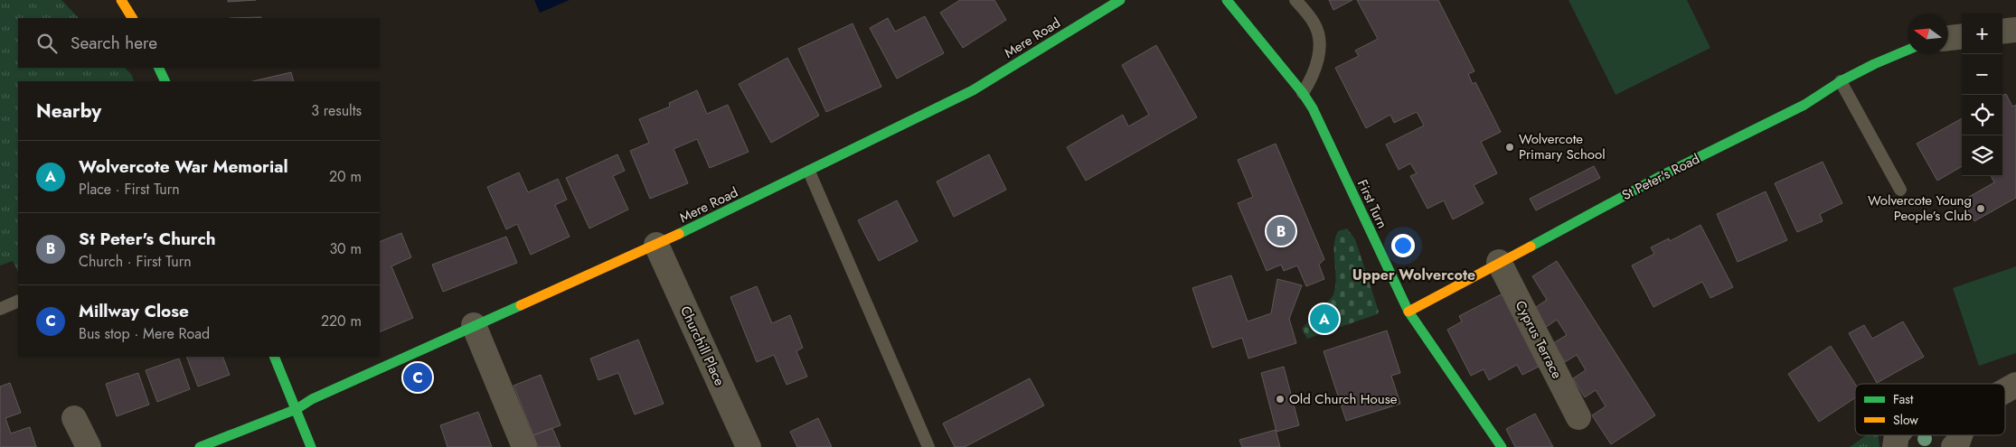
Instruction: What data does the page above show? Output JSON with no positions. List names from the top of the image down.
{
  "streets": {
    "street": [
      "Mere Road",
      "St Peter's Road",
      "First Turn",
      "Cyprus Terrace",
      "Churchill Place"
    ]
  },
  "crossings": [
    ["Mere Road", "Churchill Place"],
    ["St Peter's Road", "First Turn"],
    ["St Peter's Road", "Cyprus Terrace"]
  ],
  "districts": ["Upper Wolvercote"],
  "places": ["Wolvercote Primary School", "Wolvercote Young People’s Club", "Old Church House"],
  "legend": ["Fast", "Slow"],
  "north": "left",
  "page": {
    "map_buttons": ["+", "−"],
    "search": "Search here",
    "heading": ["Nearby", "3 results"],
    "list": [
      {
        "mark": "A",
        "name": "Wolvercote War Memorial",
        "note": "Place · First Turn",
        "value": "20 m"
      },
      {
        "mark": "B",
        "name": "St Peter's Church",
        "note": "Church · First Turn",
        "value": "30 m"
      },
      {
        "mark": "C",
        "name": "Millway Close",
        "note": "Bus stop · Mere Road",
        "value": "220 m"
      }
    ],
    "pins": ["B", "A", "C"]
  }
}
